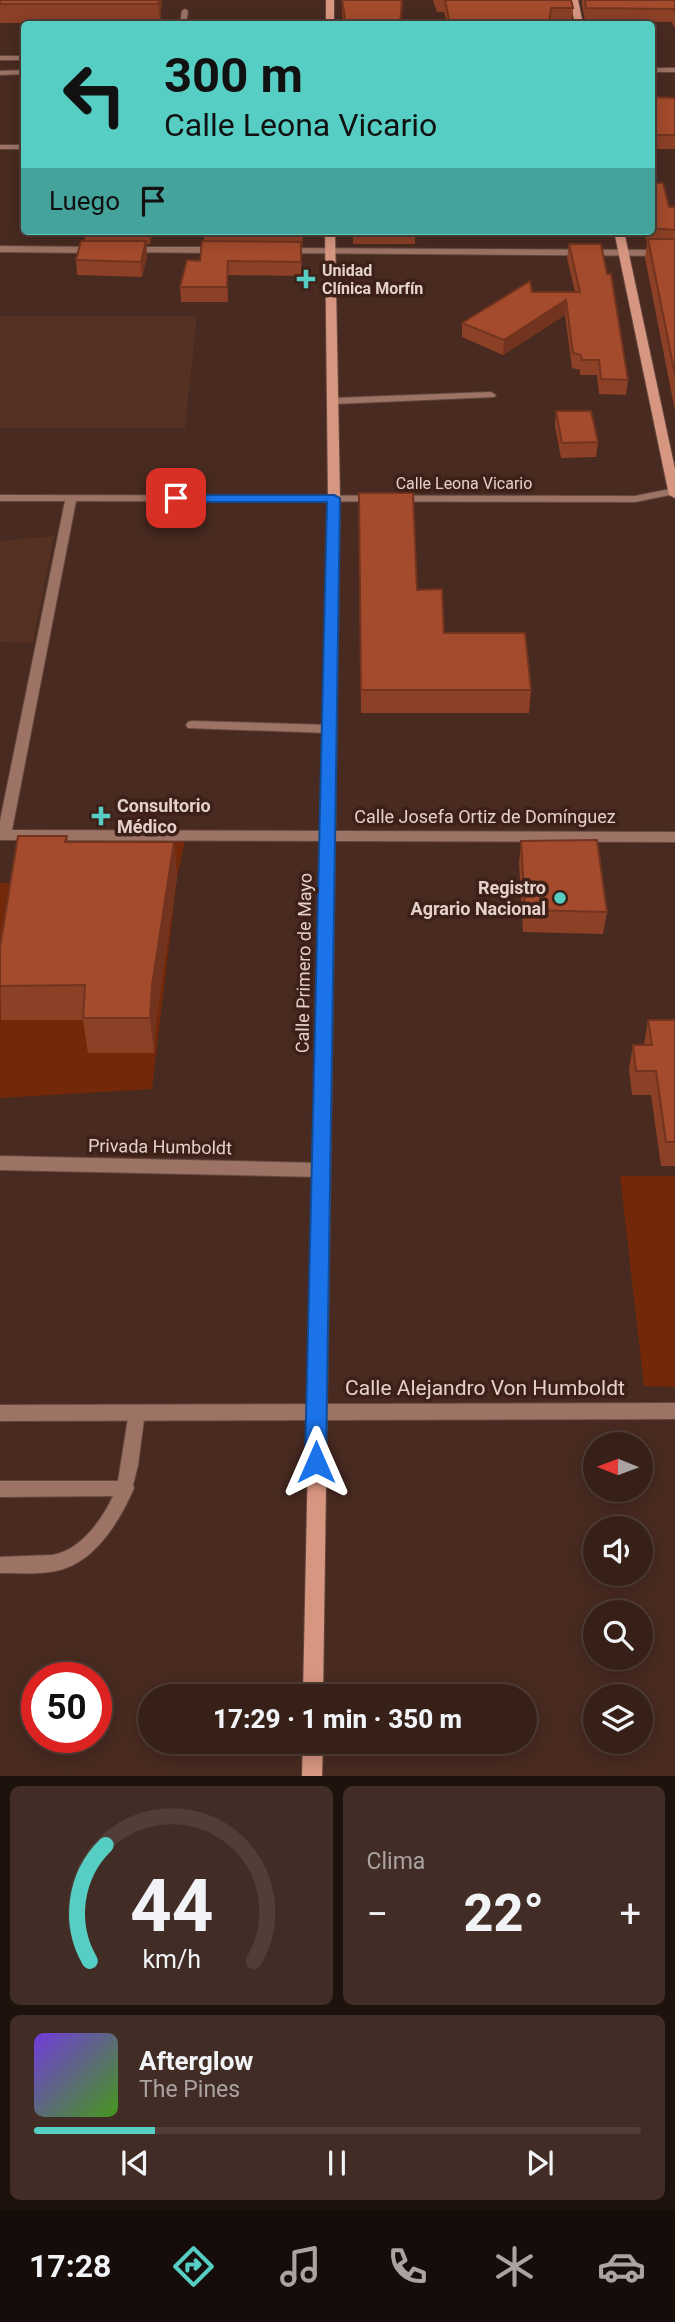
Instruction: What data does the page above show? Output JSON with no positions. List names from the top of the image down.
{
  "streets": {
    "main road": ["Calle Primero de Mayo"],
    "street": [
      "Calle Leona Vicario",
      "Calle Josefa Ortiz de Domínguez",
      "Privada Humboldt",
      "Calle Alejandro Von Humboldt"
    ]
  },
  "crossings": [
    ["Calle Leona Vicario", "Calle Primero de Mayo"],
    ["Calle Josefa Ortiz de Domínguez", "Calle Primero de Mayo"],
    ["Calle Primero de Mayo", "Privada Humboldt"],
    ["Calle Primero de Mayo", "Calle Alejandro Von Humboldt"]
  ],
  "places": {
    "health": ["Unidad Clínica Morfín", "Consultorio Médico"],
    "other": ["Registro Agrario Nacional"]
  },
  "north": "left",
  "page": {
    "turn": ["300 m", "Calle Leona Vicario"],
    "then": "Luego",
    "limit": "50",
    "trip": "17:29 · 1 min · 350 m",
    "tile": "Clima",
    "heat": ["−", "22°", "+"],
    "song": ["Afterglow", "The Pines"],
    "tabs": "17:28",
    "gauge": ["44", "km/h"]
  }
}
